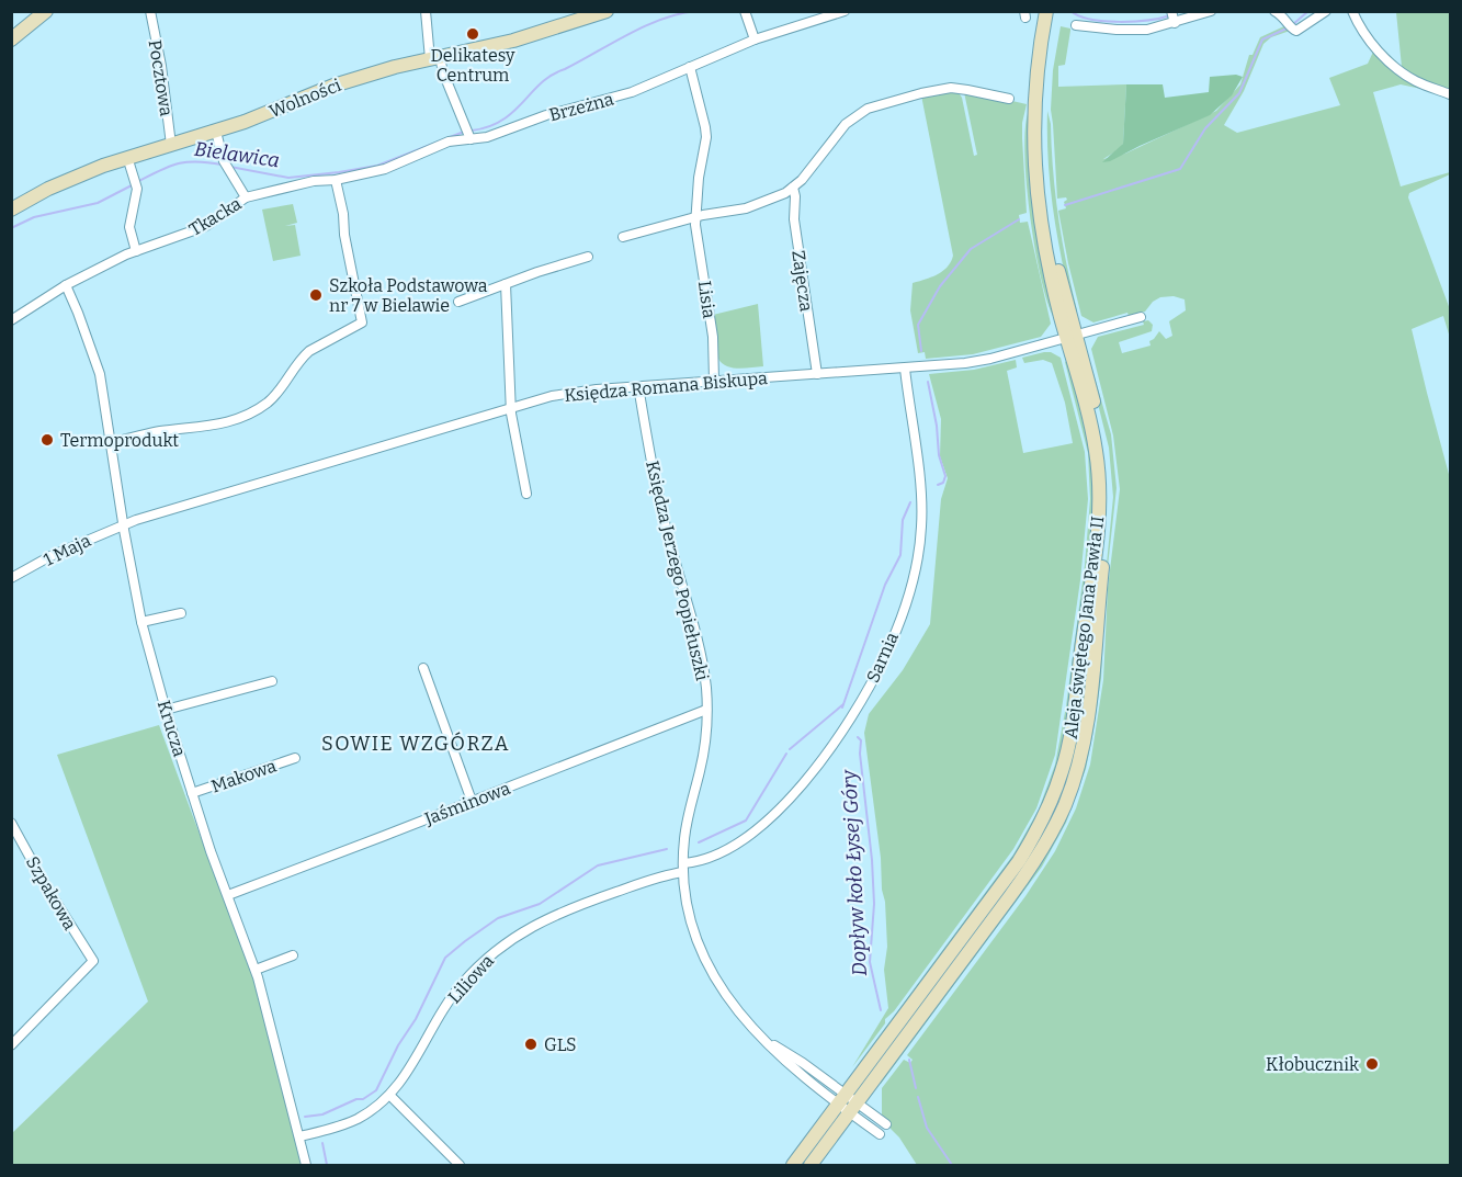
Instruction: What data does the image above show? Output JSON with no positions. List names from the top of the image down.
{
  "streets": {
    "main road": ["Wolności", "Aleja świętego Jana Pawła II"],
    "street": [
      "Pocztowa",
      "Brzeżna",
      "Tkacka",
      "Zajęcza",
      "Lisia",
      "Księdza Romana Biskupa",
      "1 Maja",
      "Księdza Jerzego Popiełuszki",
      "Sarnia",
      "Krucza",
      "Makowa",
      "Jaśminowa",
      "Szpakowa",
      "Liliowa"
    ]
  },
  "crossings": [
    ["Pocztowa", "Wolności"],
    ["Brzeżna", "Tkacka"],
    ["Tkacka", "Krucza"],
    ["Zajęcza", "Księdza Romana Biskupa"],
    ["Lisia", "Księdza Romana Biskupa"],
    ["Księdza Romana Biskupa", "1 Maja"],
    ["Księdza Romana Biskupa", "Księdza Jerzego Popiełuszki"],
    ["Księdza Romana Biskupa", "Aleja świętego Jana Pawła II"],
    ["Księdza Romana Biskupa", "Sarnia"],
    ["Księdza Romana Biskupa", "Krucza"],
    ["1 Maja", "Krucza"],
    ["Księdza Jerzego Popiełuszki", "Aleja świętego Jana Pawła II"],
    ["Księdza Jerzego Popiełuszki", "Sarnia"],
    ["Księdza Jerzego Popiełuszki", "Jaśminowa"],
    ["Księdza Jerzego Popiełuszki", "Liliowa"],
    ["Sarnia", "Liliowa"],
    ["Krucza", "Makowa"],
    ["Krucza", "Jaśminowa"],
    ["Krucza", "Liliowa"]
  ],
  "districts": ["SOWIE WZGÓRZA"],
  "water": ["Bielawica", "Dopływ koło Łysej Góry"],
  "places": [
    "Delikatesy Centrum",
    "Szkoła Podstawowa nr 7 w Bielawie",
    "Termoprodukt",
    "GLS",
    "Kłobucznik"
  ]
}
